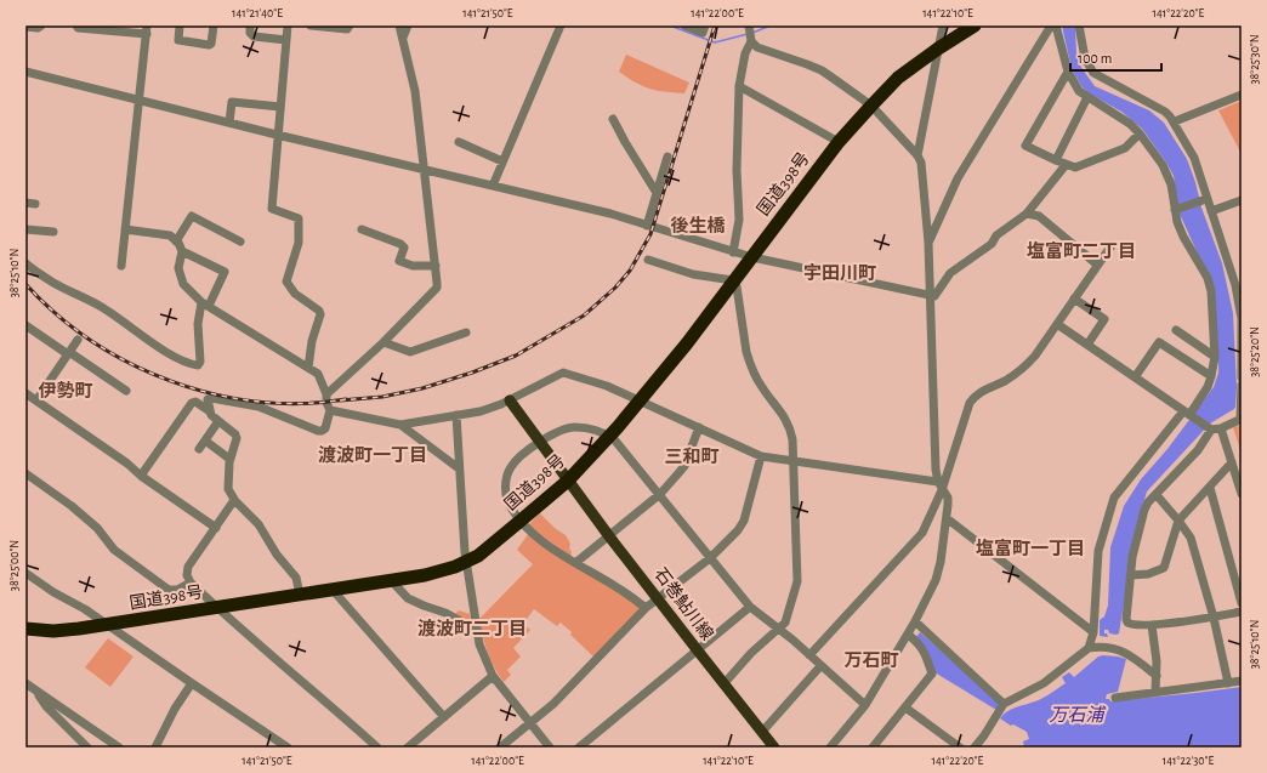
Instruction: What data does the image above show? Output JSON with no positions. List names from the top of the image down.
{
  "streets": {
    "highway": ["国道398号"],
    "main road": ["石巻鮎川線"]
  },
  "crossings": [
    ["国道398号", "石巻鮎川線"]
  ],
  "districts": [
    "後生橋",
    "塩富町二丁目",
    "宇田川町",
    "伊勢町",
    "渡波町一丁目",
    "三和町",
    "塩富町一丁目",
    "渡波町二丁目",
    "万石町"
  ],
  "water": ["万石浦"],
  "scale_bar": "100 m",
  "coordinates": [
    "141°21'40\"E",
    "141°21'50\"E",
    "141°22'00\"E",
    "141°22'10\"E",
    "141°22'20\"E",
    "38°25'30\"N",
    "38°25'10\"N",
    "38°25'20\"N",
    "38°25'00\"N",
    "141°22'30\"E"
  ]
}
